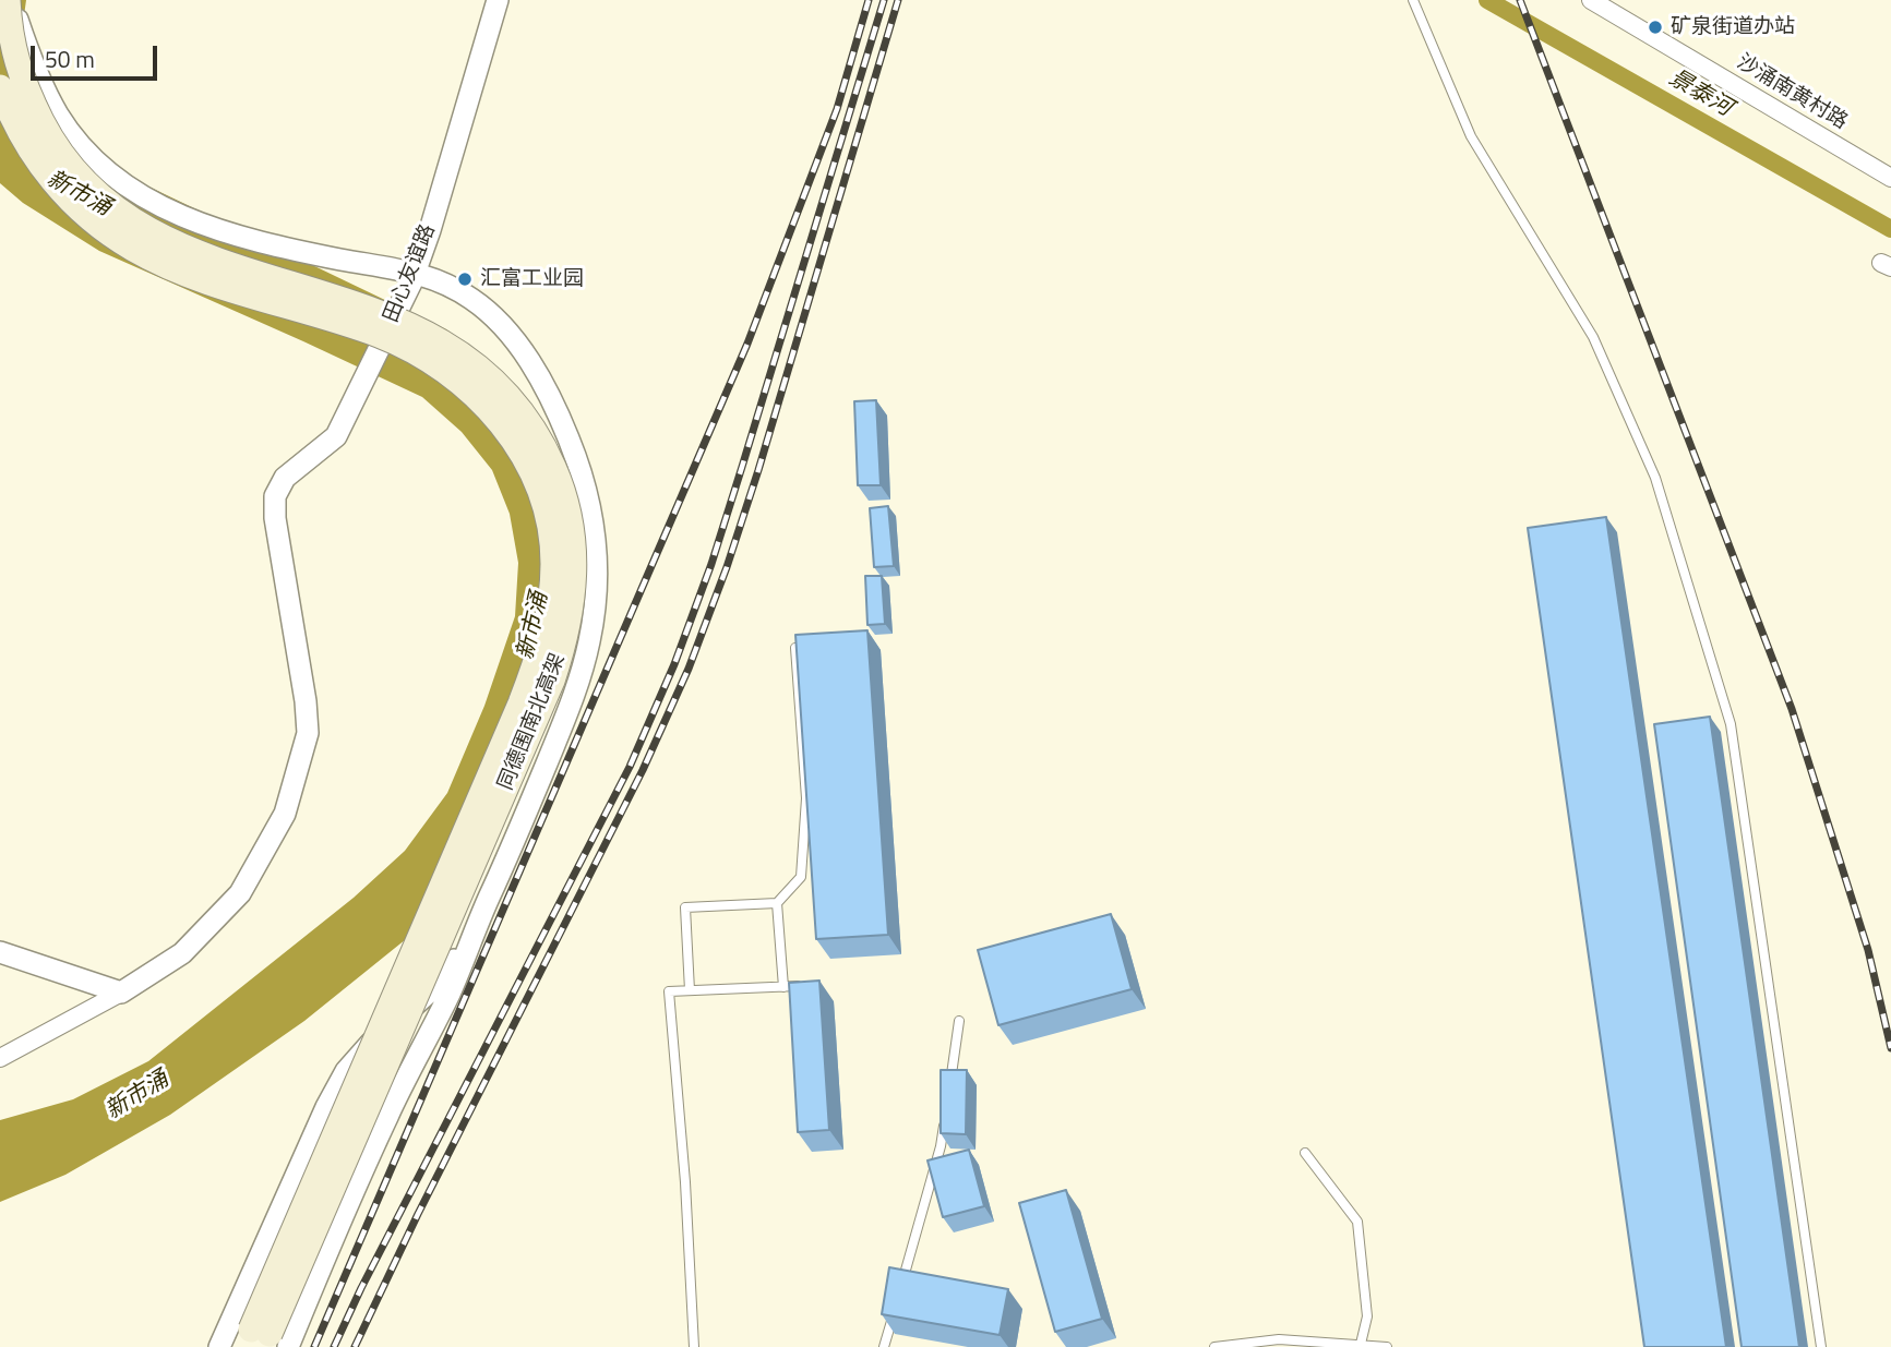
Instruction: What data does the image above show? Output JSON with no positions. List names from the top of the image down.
{
  "streets": {
    "main road": ["同德围南北高架"],
    "street": ["沙涌南黄村路", "田心友谊路"]
  },
  "water": ["景泰河", "新市涌"],
  "places": ["矿泉街道办站", "汇富工业园"],
  "scale_bar": "50 m"
}
